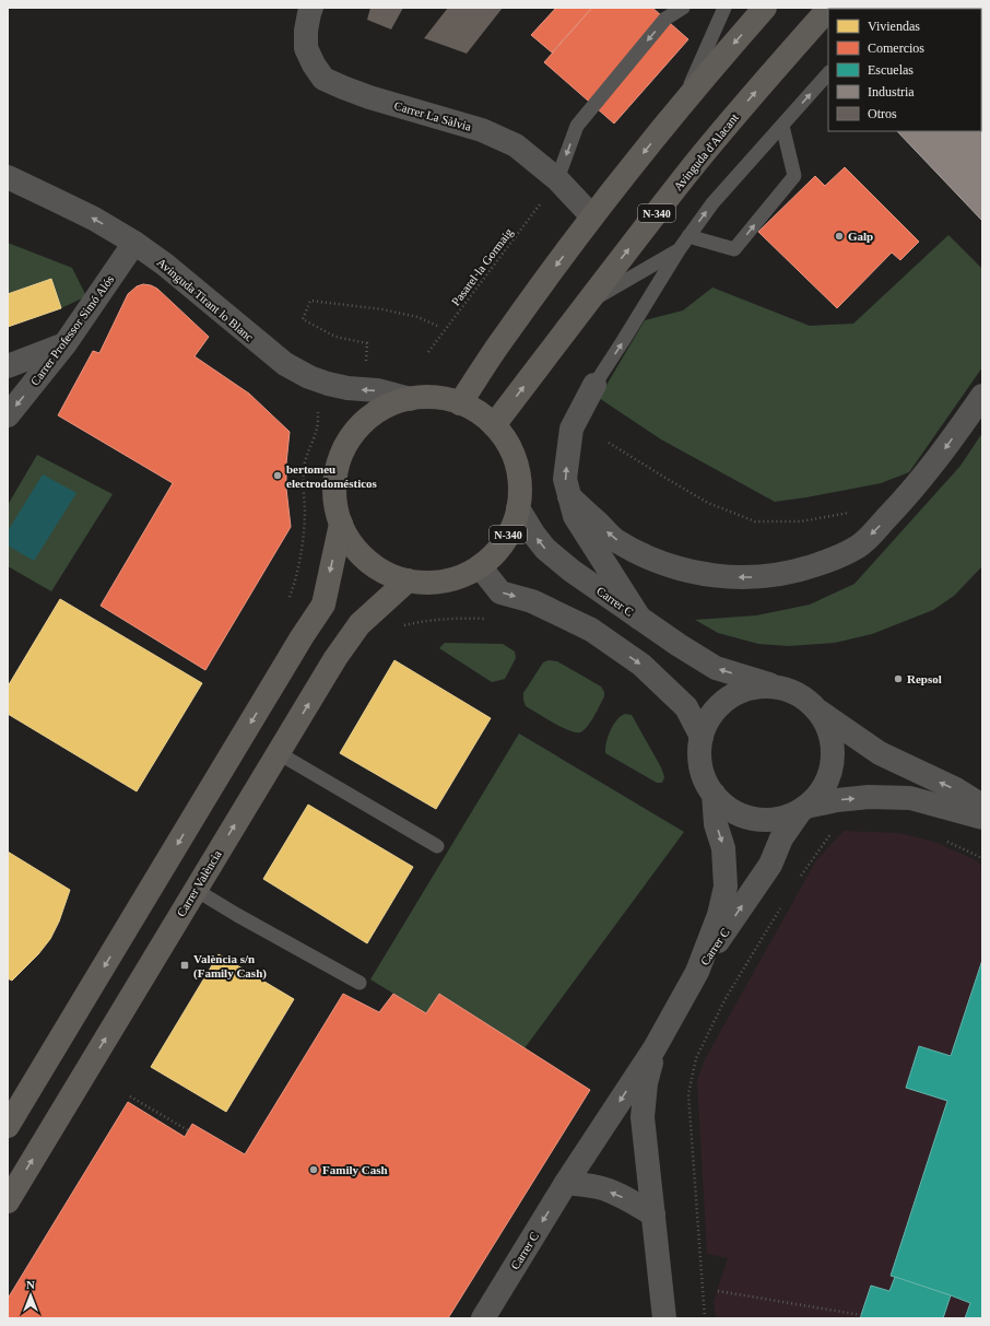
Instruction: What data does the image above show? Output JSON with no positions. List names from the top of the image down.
{
  "streets": {
    "main road": ["Avinguda d'Alacant", "N-340", "Carrer València"],
    "street": [
      "Carrer La Sàlvia",
      "Avinguda Tirant lo Blanc",
      "Carrer Professor Simó Alós",
      "Carrer C"
    ],
    "path": ["Pasarel·la Gormaig"]
  },
  "crossings": [
    ["Carrer La Sàlvia", "Pasarel·la Gormaig"],
    ["Avinguda d'Alacant", "N-340"],
    ["N-340", "Avinguda Tirant lo Blanc"],
    ["N-340", "Carrer C"],
    ["N-340", "Carrer València"],
    ["Avinguda Tirant lo Blanc", "Carrer Professor Simó Alós"]
  ],
  "one_way": ["Avinguda Tirant lo Blanc", "Carrer Professor Simó Alós"],
  "places": {
    "other": [
      "Galp",
      "bertomeu electrodomésticos",
      "Repsol",
      "Family Cash"
    ],
    "transit": ["València s/n (Family Cash)"]
  },
  "legend": [
    "Viviendas",
    "Comercios",
    "Escuelas",
    "Industria",
    "Otros"
  ],
  "north": "top"
}
